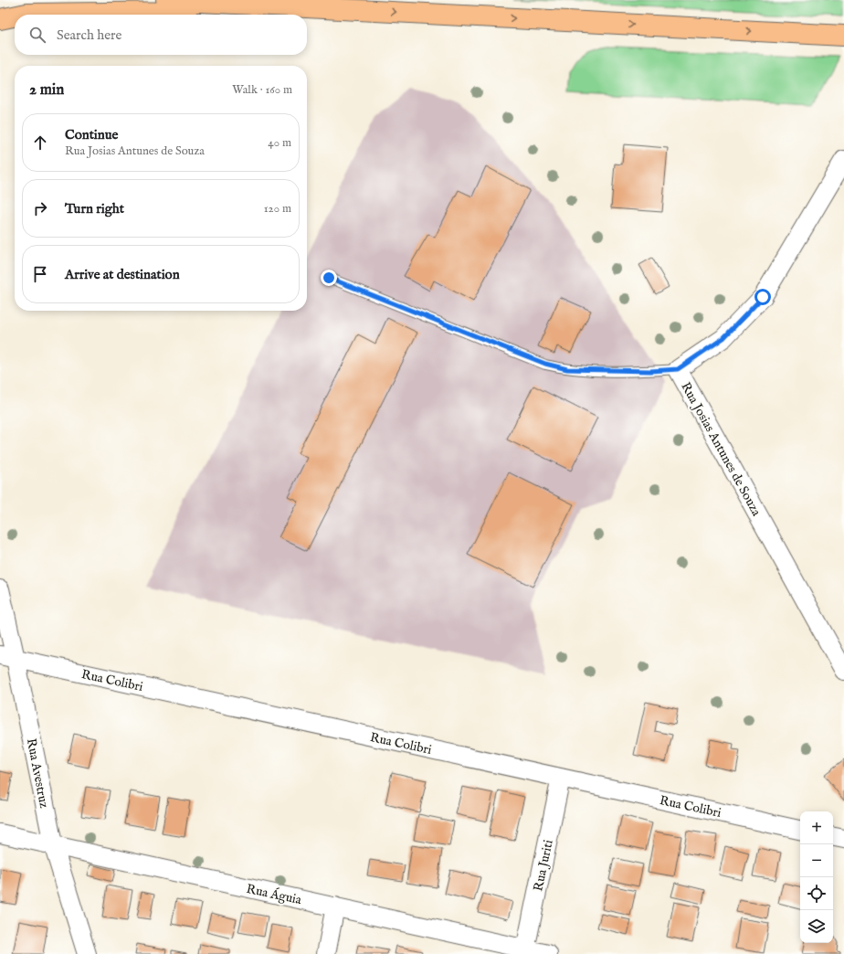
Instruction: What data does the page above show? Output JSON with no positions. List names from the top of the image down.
{
  "streets": {
    "street": [
      "Rua Josias Antunes de Souza",
      "Rua Colibri",
      "Rua Avestruz",
      "Rua Juriti",
      "Rua Águia"
    ]
  },
  "crossings": [
    ["Rua Colibri", "Rua Avestruz"],
    ["Rua Colibri", "Rua Juriti"],
    ["Rua Avestruz", "Rua Águia"],
    ["Rua Juriti", "Rua Águia"]
  ],
  "page": {
    "search": "Search here",
    "heading": ["2 min", "Walk · 160 m"],
    "list": [
      ["Continue", "Rua Josias Antunes de Souza", "40 m"],
      ["Turn right", "120 m"],
      "Arrive at destination"
    ],
    "map_buttons": ["+", "−"]
  }
}
